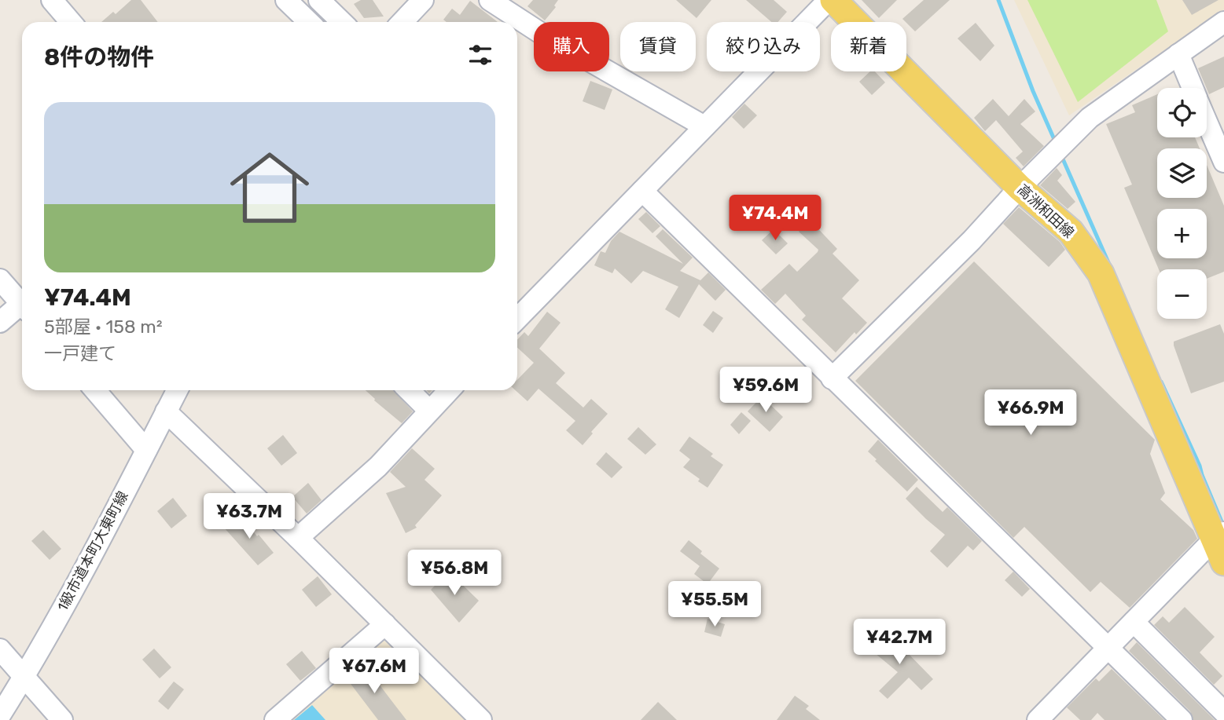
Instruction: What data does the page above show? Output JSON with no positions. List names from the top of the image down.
{
  "streets": {
    "main road": ["高洲和田線"],
    "street": ["1級市道本町大東町線"]
  },
  "page": {
    "chip": [
      "購入",
      "賃貸",
      "絞り込み",
      "新着"
    ],
    "heading": "8件の物件",
    "map_buttons": ["+", "−"],
    "list": [
      {
        "name": "¥74.4M",
        "note": "5部屋 · 158 m² · 一戸建て"
      }
    ],
    "price": [
      "¥74.4M",
      "¥59.6M",
      "¥66.9M",
      "¥63.7M",
      "¥56.8M",
      "¥55.5M",
      "¥42.7M",
      "¥67.6M"
    ]
  }
}
